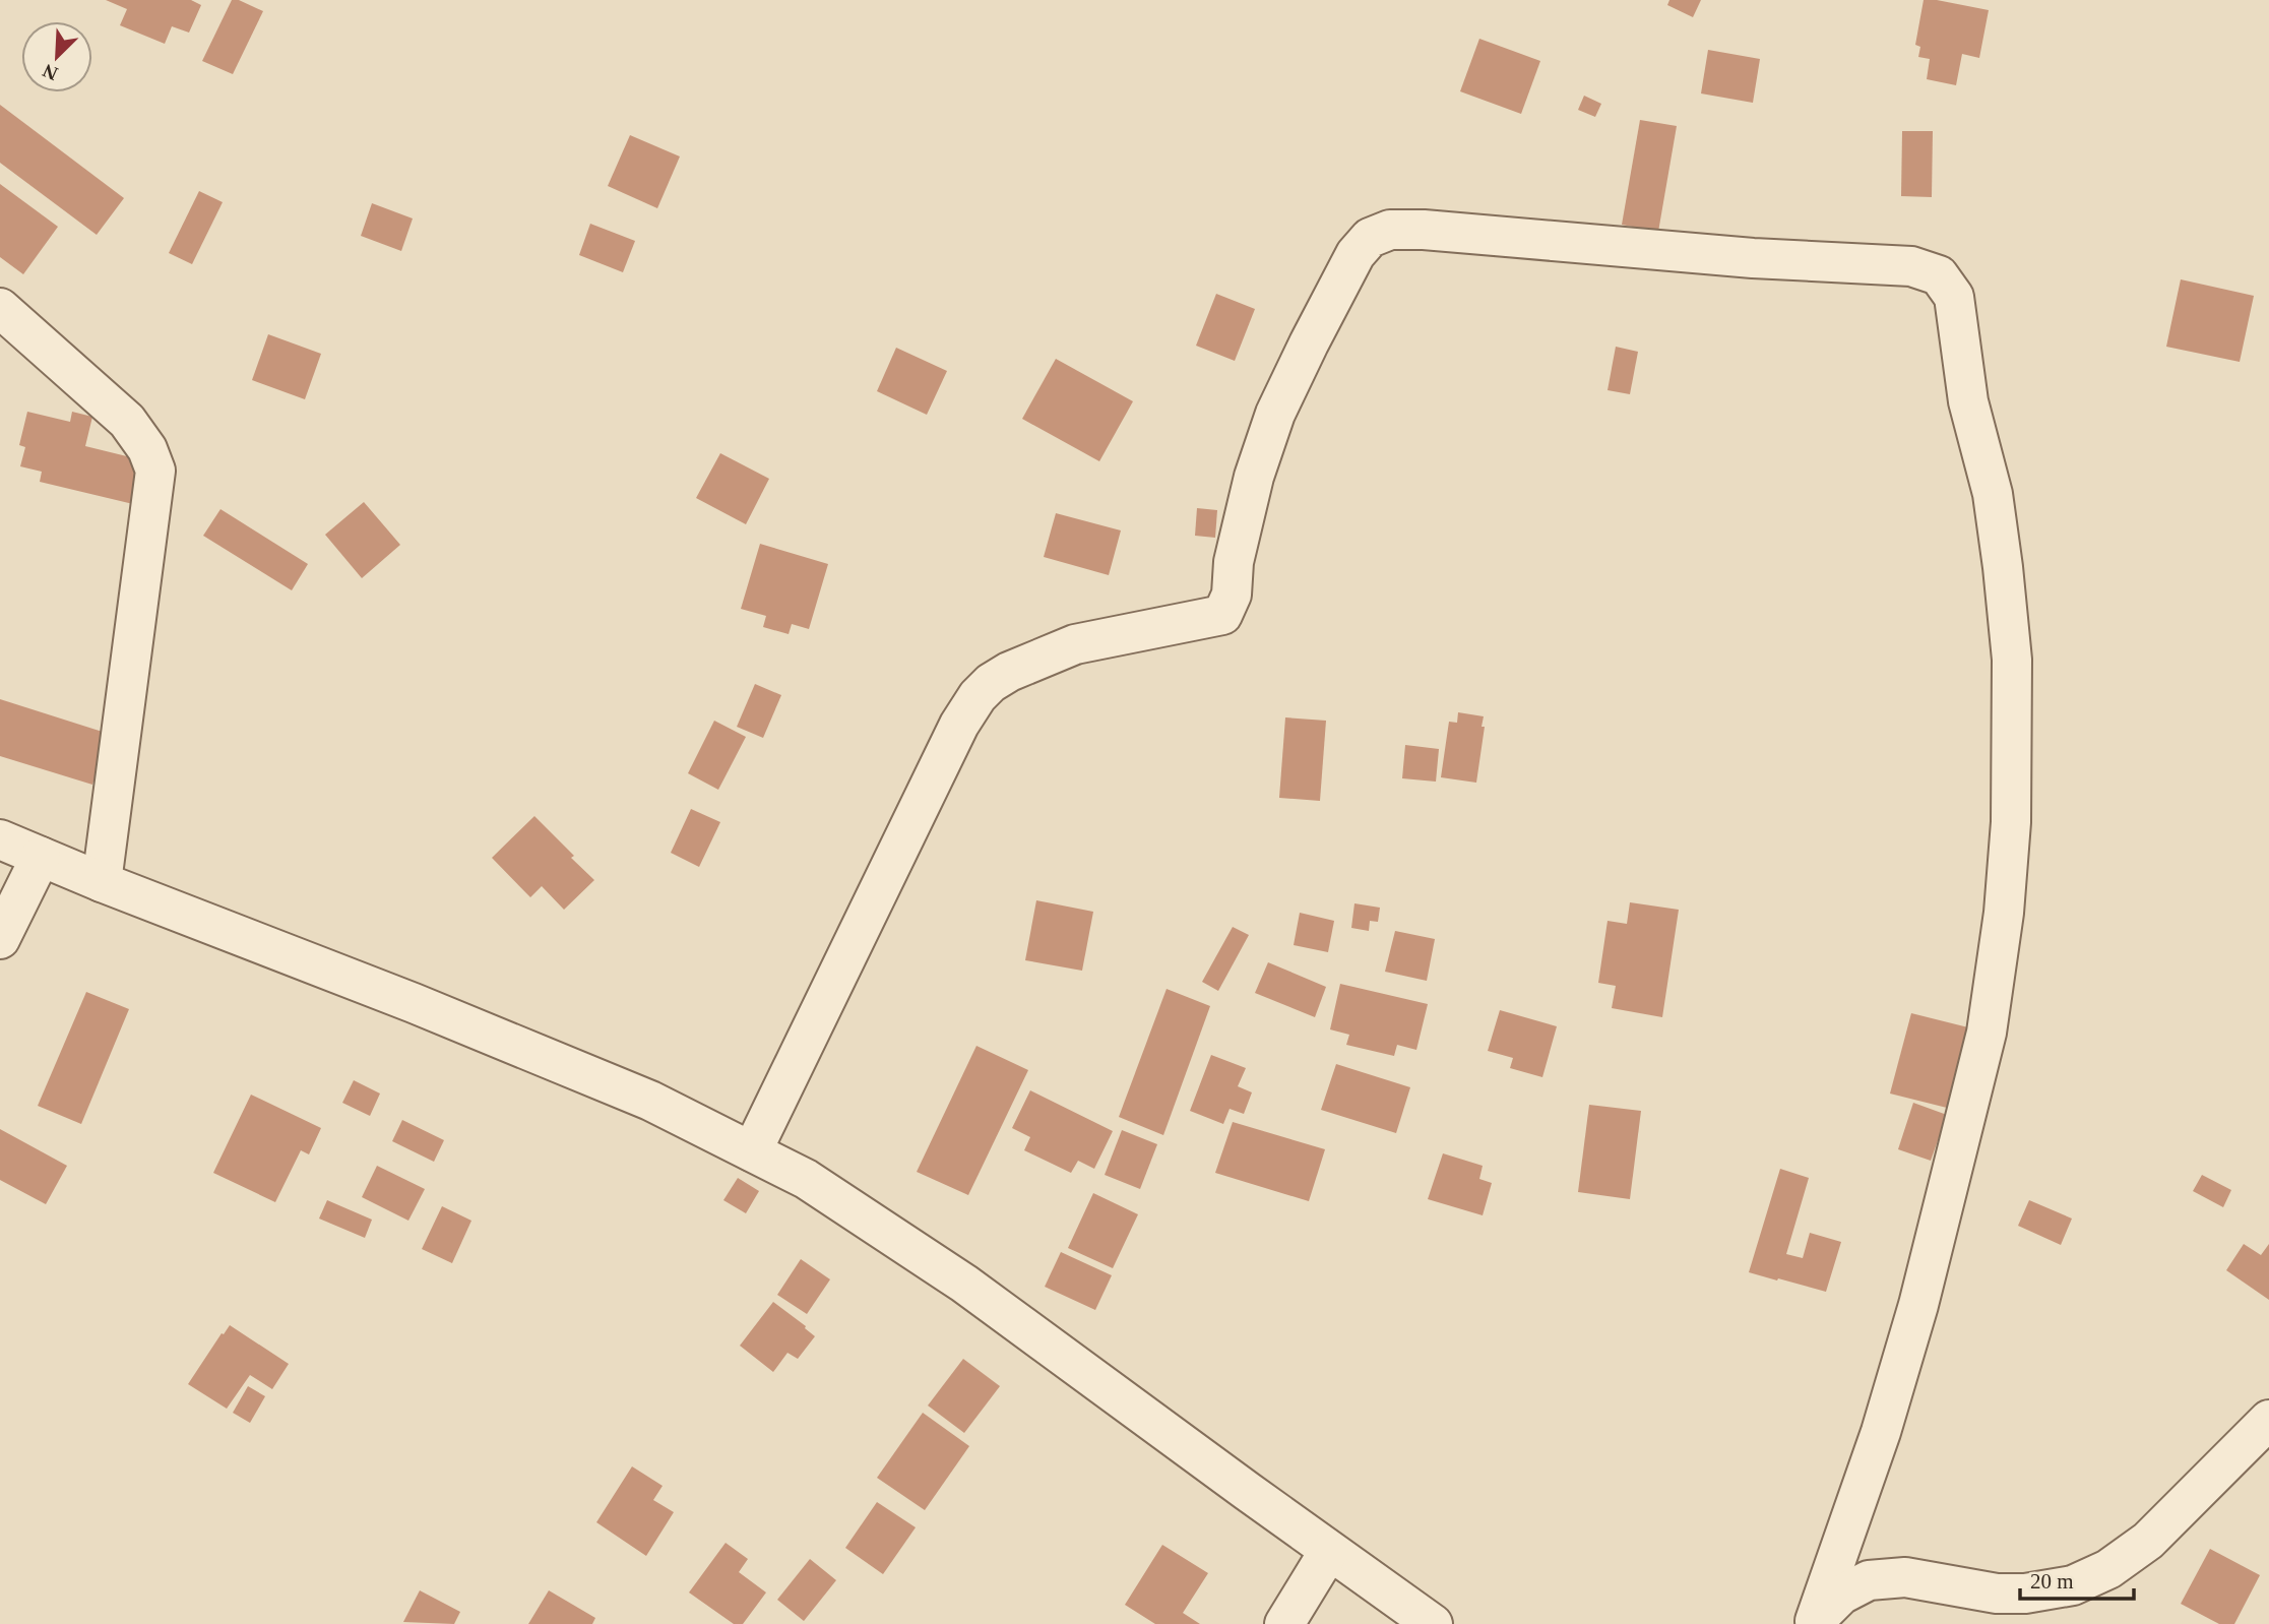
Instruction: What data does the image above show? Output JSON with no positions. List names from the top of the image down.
{
  "scale_bar": "20 m",
  "north": "bottom left"
}
